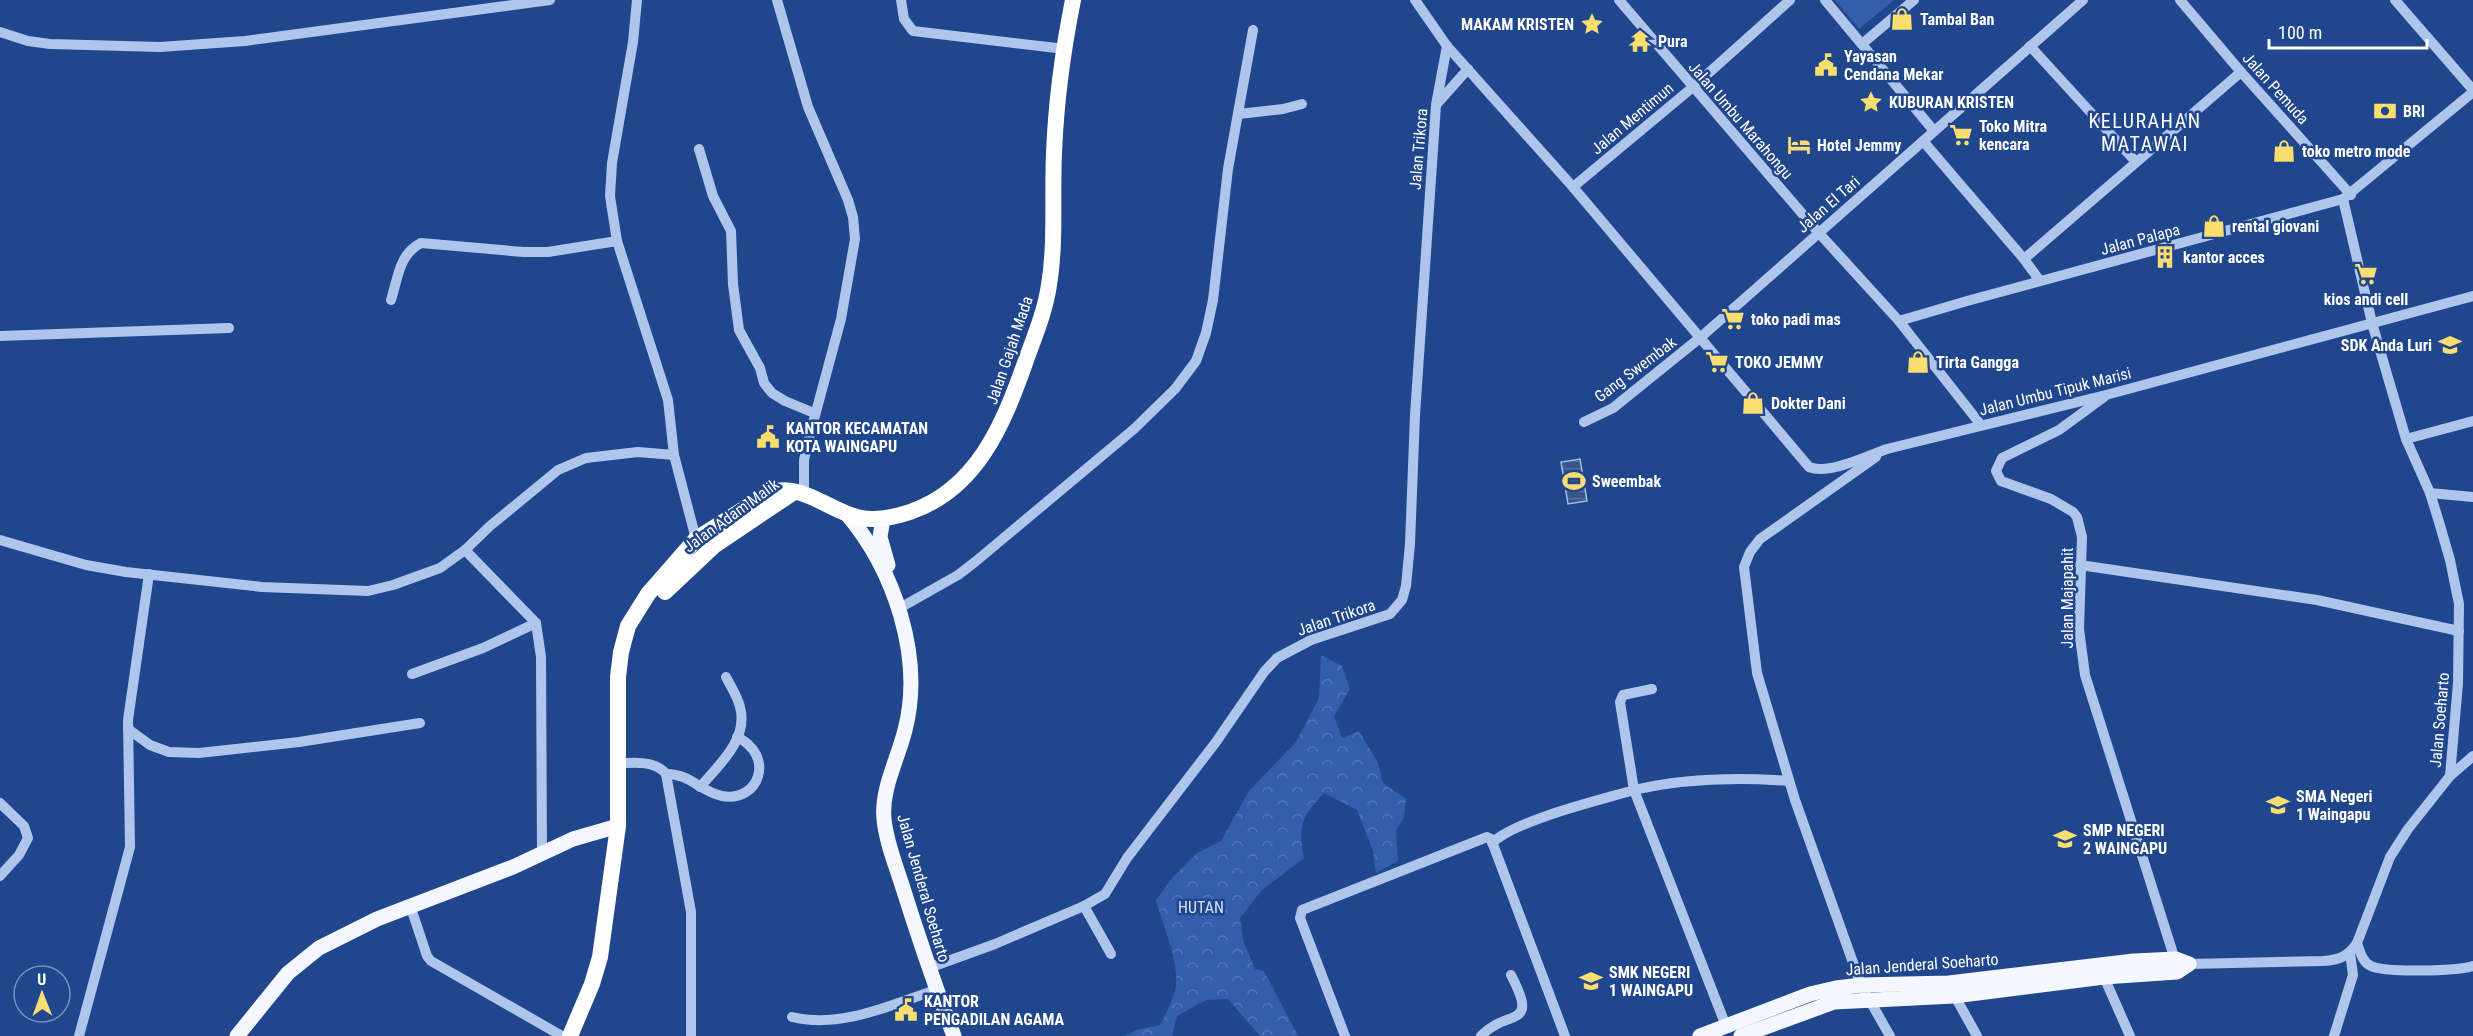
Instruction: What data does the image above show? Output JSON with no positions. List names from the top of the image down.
{
  "streets": {
    "highway": ["Jalan Gajah Mada", "Jalan Adam Malik"],
    "main road": ["Jalan Jenderal Soeharto"],
    "street": [
      "Jalan Pemuda",
      "Jalan Mentimun",
      "Jalan Umbu Marahongu",
      "Jalan Trikora",
      "Jalan El Tari",
      "Jalan Palapa",
      "Gang Swembak",
      "Jalan Umbu Tipuk Marisi",
      "Jalan Majapahit",
      "Jalan Soeharto"
    ]
  },
  "crossings": [
    ["Jalan Pemuda", "Jalan Palapa"],
    ["Jalan Pemuda", "Jalan Soeharto"],
    ["Jalan Mentimun", "Jalan Umbu Marahongu"],
    ["Jalan Mentimun", "Jalan Umbu Tipuk Marisi"],
    ["Jalan Umbu Marahongu", "Jalan El Tari"],
    ["Jalan Trikora", "Jalan Umbu Tipuk Marisi"],
    ["Jalan Trikora", "Jalan Jenderal Soeharto"],
    ["Jalan El Tari", "Gang Swembak"],
    ["Jalan El Tari", "Jalan Umbu Tipuk Marisi"],
    ["Jalan Palapa", "Jalan Soeharto"],
    ["Jalan Gajah Mada", "Jalan Adam Malik"],
    ["Jalan Gajah Mada", "Jalan Jenderal Soeharto"],
    ["Gang Swembak", "Jalan Umbu Tipuk Marisi"],
    ["Jalan Umbu Tipuk Marisi", "Jalan Majapahit"],
    ["Jalan Umbu Tipuk Marisi", "Jalan Soeharto"],
    ["Jalan Majapahit", "Jalan Jenderal Soeharto"]
  ],
  "districts": ["KELURAHAN MATAWAI"],
  "parks": ["HUTAN"],
  "places": {
    "shop": [
      "Tambal Ban",
      "toko metro mode",
      "rental giovani",
      "Tirta Gangga",
      "Dokter Dani"
    ],
    "place": ["MAKAM KRISTEN", "KUBURAN KRISTEN"],
    "temple": ["Pura"],
    "public building": ["Yayasan Cendana Mekar", "KANTOR KECAMATAN KOTA WAINGAPU", "KANTOR PENGADILAN AGAMA"],
    "bank": ["BRI"],
    "supermarket": [
      "Toko Mitra kencara",
      "kios andi cell",
      "toko padi mas",
      "TOKO JEMMY"
    ],
    "hotel": ["Hotel Jemmy"],
    "building": ["kantor acces"],
    "school or university": [
      "SDK Anda Luri",
      "SMA Negeri 1 Waingapu",
      "SMP NEGERI 2 WAINGAPU",
      "SMK NEGERI 1 WAINGAPU"
    ],
    "sports": ["Sweembak"]
  },
  "scale_bar": "100 m",
  "north": "top"
}
